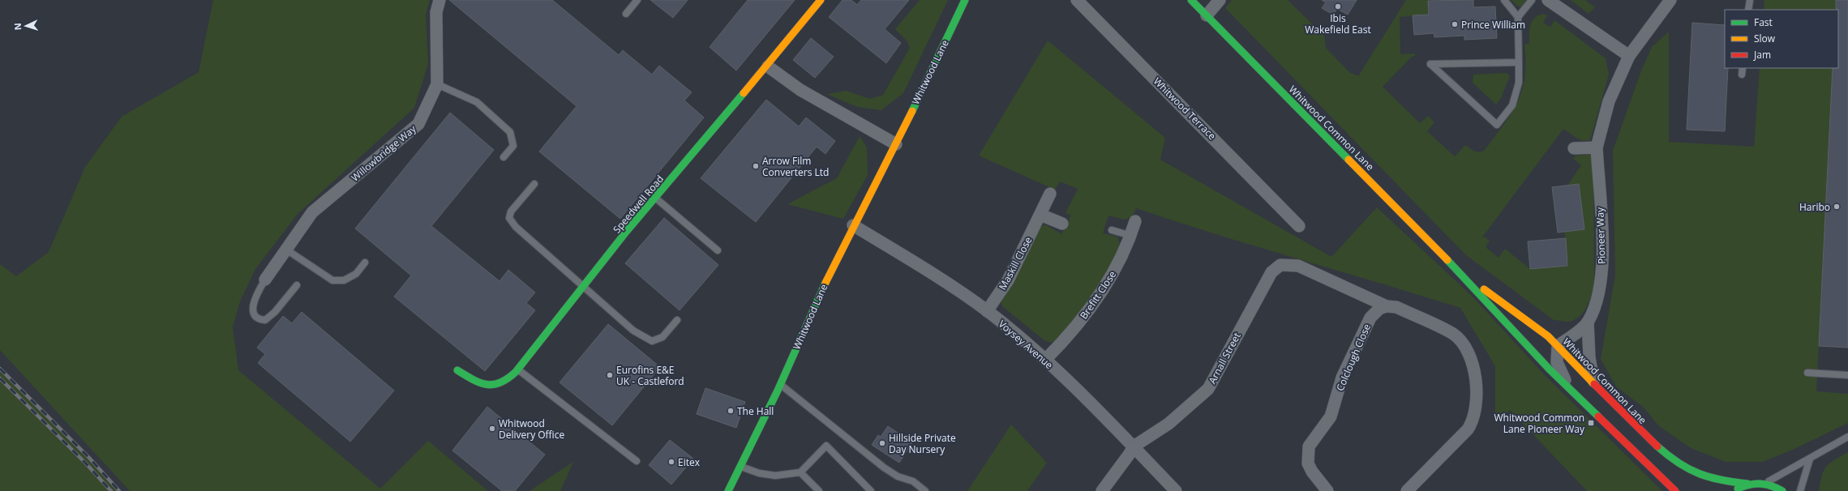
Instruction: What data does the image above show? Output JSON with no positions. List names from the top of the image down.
{
  "streets": {
    "main road": ["Whitwood Lane", "Whitwood Common Lane", "Speedwell Road"],
    "street": [
      "Whitwood Terrace",
      "Willowbridge Way",
      "Pioneer Way",
      "Maskill Close",
      "Brefitt Close",
      "Voysey Avenue",
      "Colclough Close",
      "Arnall Street"
    ]
  },
  "crossings": [
    ["Whitwood Lane", "Voysey Avenue"],
    ["Whitwood Common Lane", "Pioneer Way"],
    ["Maskill Close", "Voysey Avenue"],
    ["Brefitt Close", "Voysey Avenue"],
    ["Voysey Avenue", "Arnall Street"],
    ["Colclough Close", "Arnall Street"]
  ],
  "places": {
    "other": [
      "Ibis Wakefield East",
      "Prince William",
      "Arrow Film Converters Ltd",
      "Haribo",
      "Eurofins E&E UK - Castleford",
      "The Hall",
      "Whitwood Delivery Office",
      "Hillside Private Day Nursery",
      "Eitex"
    ],
    "transit": ["Whitwood Common Lane Pioneer Way"]
  },
  "legend": ["Fast", "Slow", "Jam"],
  "north": "left"
}
